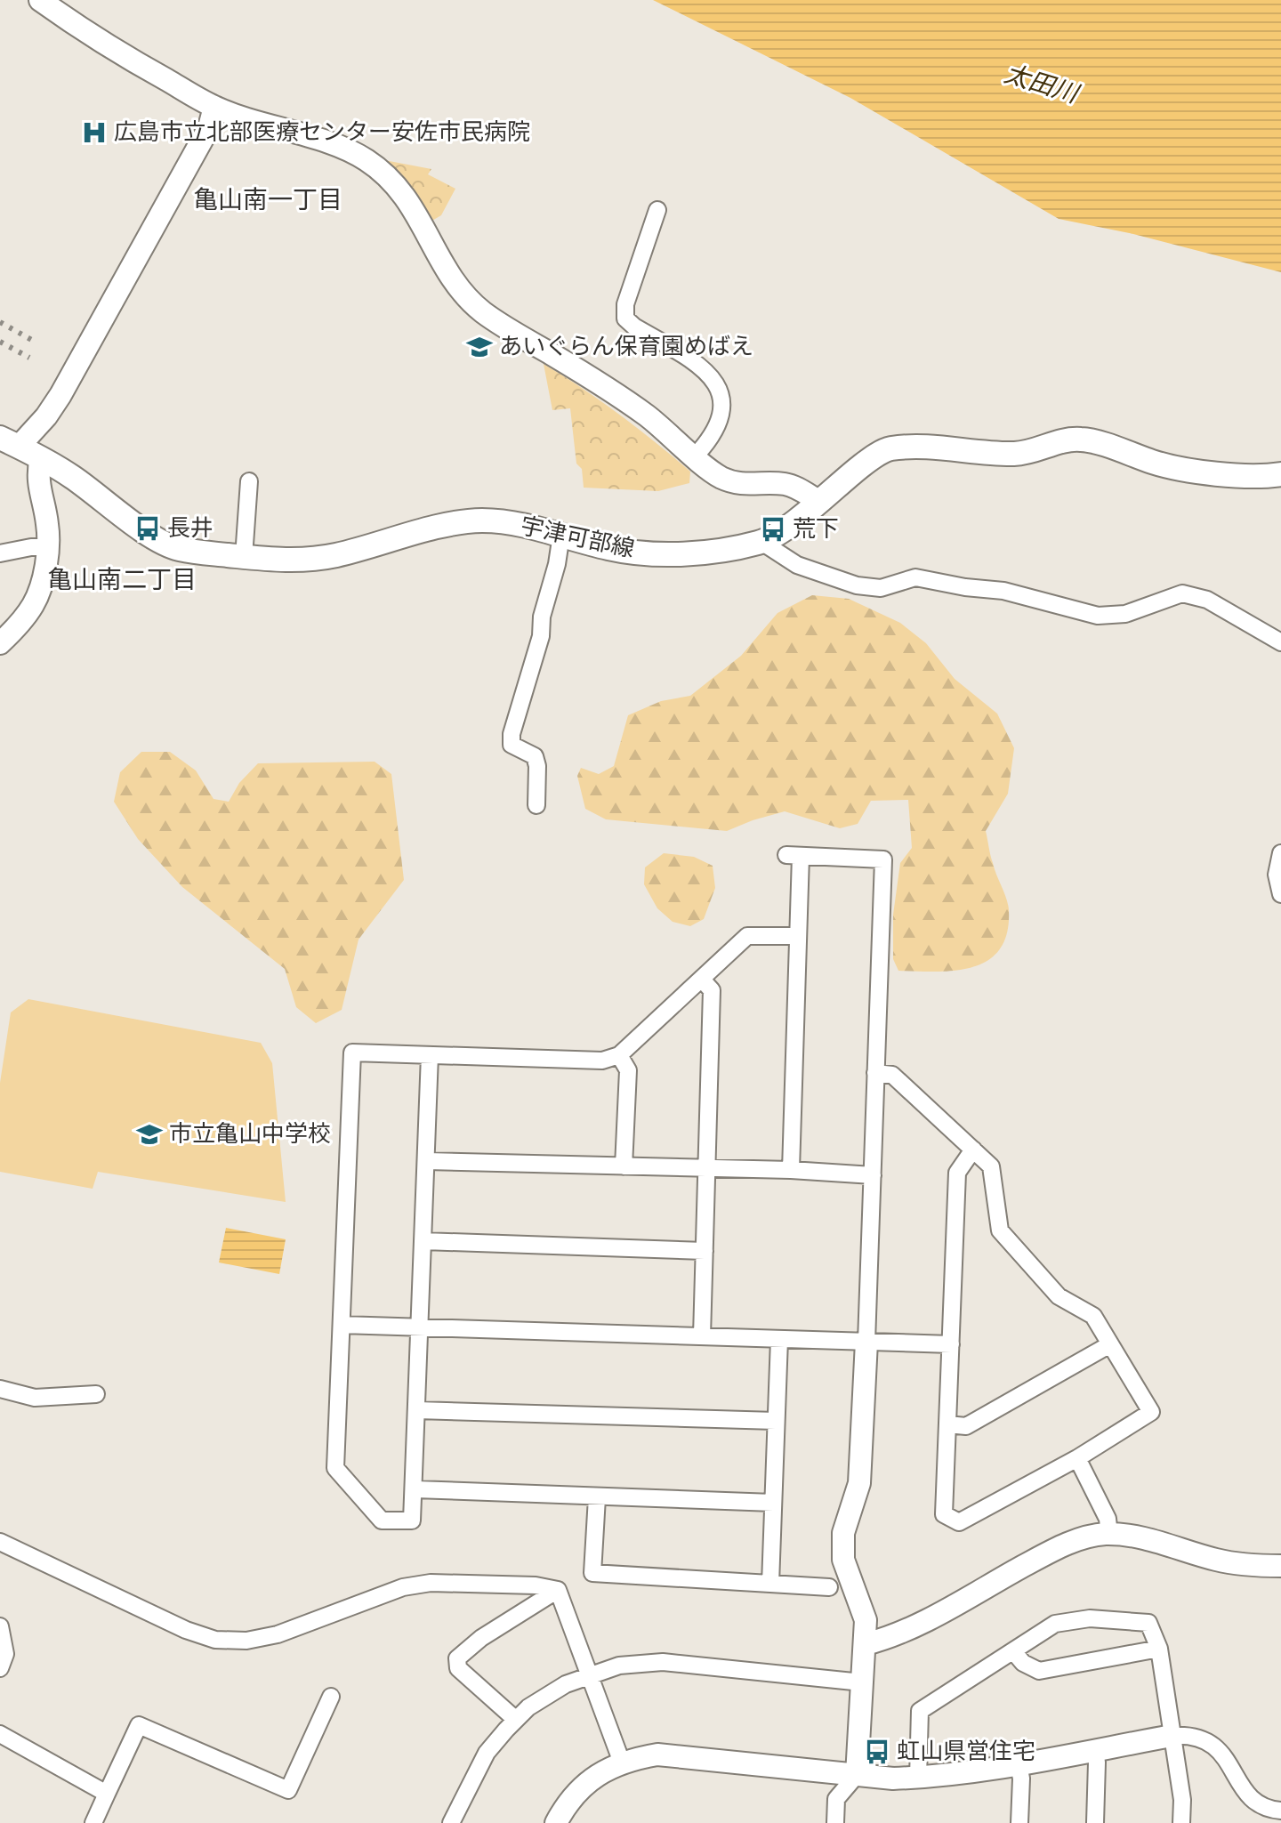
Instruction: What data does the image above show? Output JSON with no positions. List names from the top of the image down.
{
  "streets": {
    "main road": ["宇津可部線"]
  },
  "districts": ["亀山南一丁目", "亀山南二丁目"],
  "water": ["太田川"],
  "places": {
    "hospital": ["広島市立北部医療センター安佐市民病院"],
    "school or university": ["あいぐらん保育園めばえ", "市立亀山中学校"],
    "bus stop": ["長井", "荒下", "虹山県営住宅"]
  }
}
